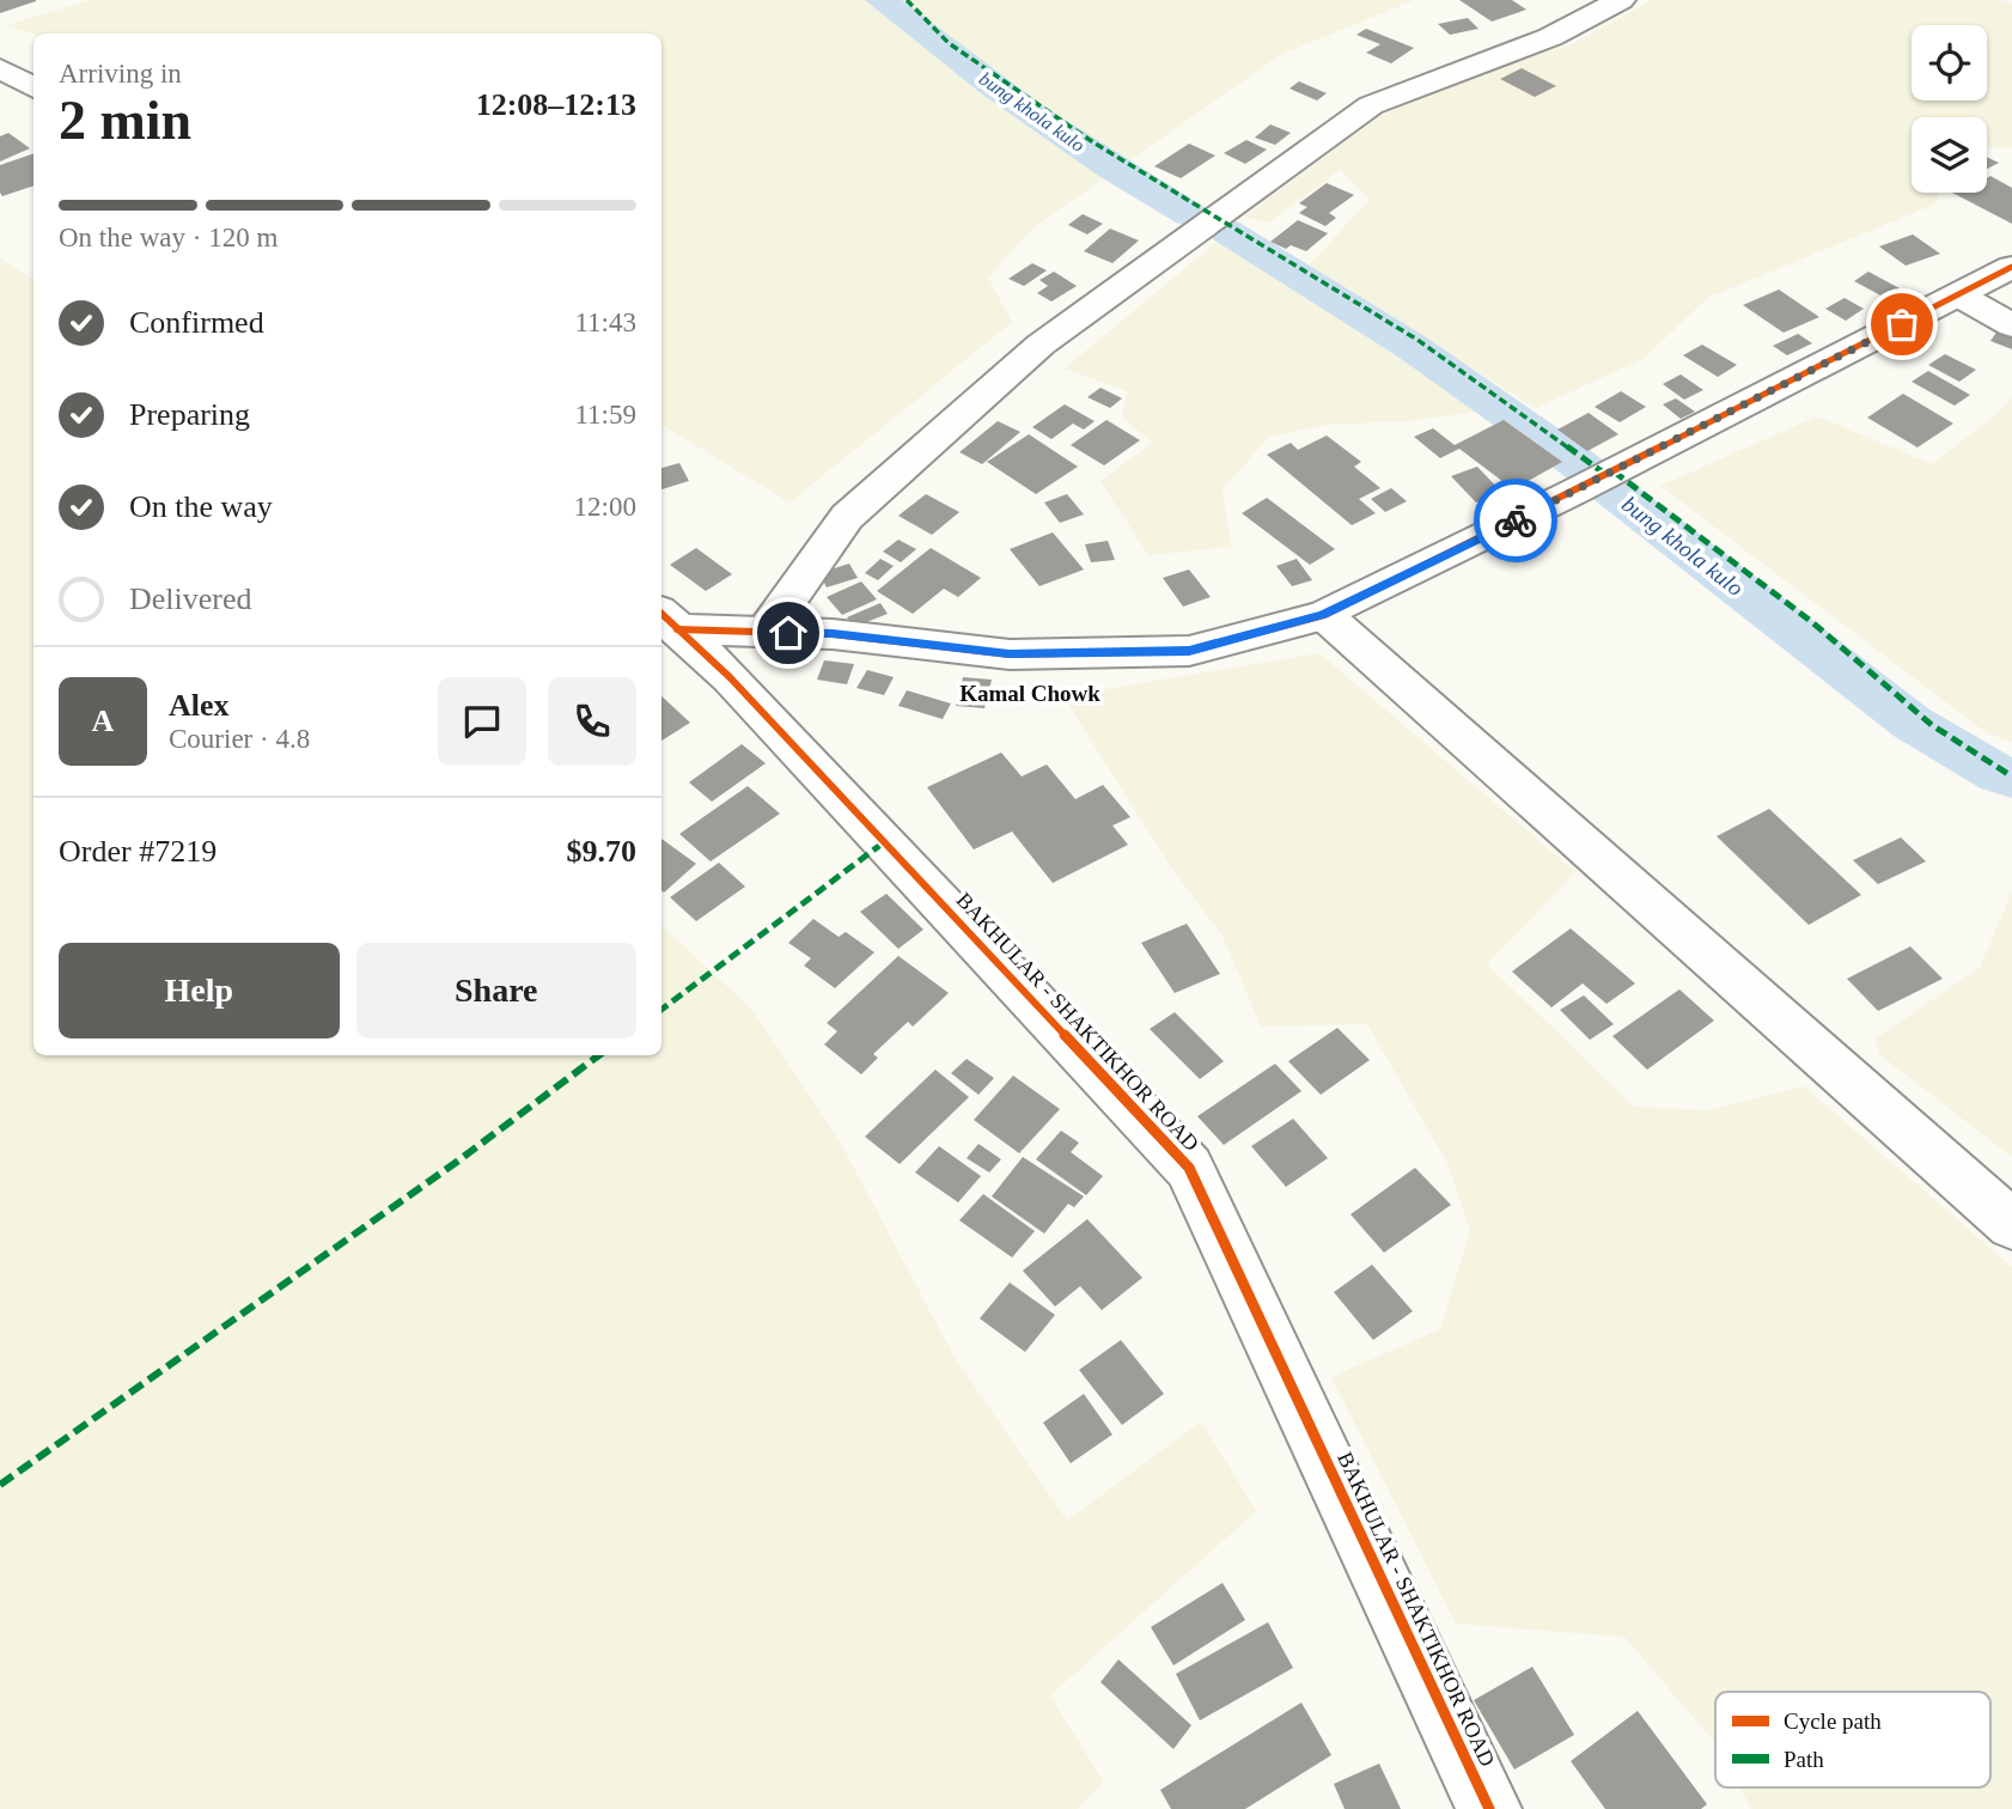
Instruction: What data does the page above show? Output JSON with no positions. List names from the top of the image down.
{
  "streets": {
    "street": ["BAKHULAR - SHAKTIKHOR ROAD"]
  },
  "districts": ["Kamal Chowk"],
  "water": ["bung khola kulo"],
  "legend": ["Cycle path", "Path"],
  "page": {
    "heading": ["2 min", "Arriving in", "12:08–12:13"],
    "panel": [
      "Alex",
      "Courier · 4.8",
      "Order #7219",
      "$9.70"
    ],
    "bar": "On the way · 120 m",
    "list": [
      ["Confirmed", "11:43"],
      ["Preparing", "11:59"],
      ["On the way", "12:00"],
      "Delivered"
    ],
    "round": "A",
    "buttons": ["Help", "Share"]
  }
}
